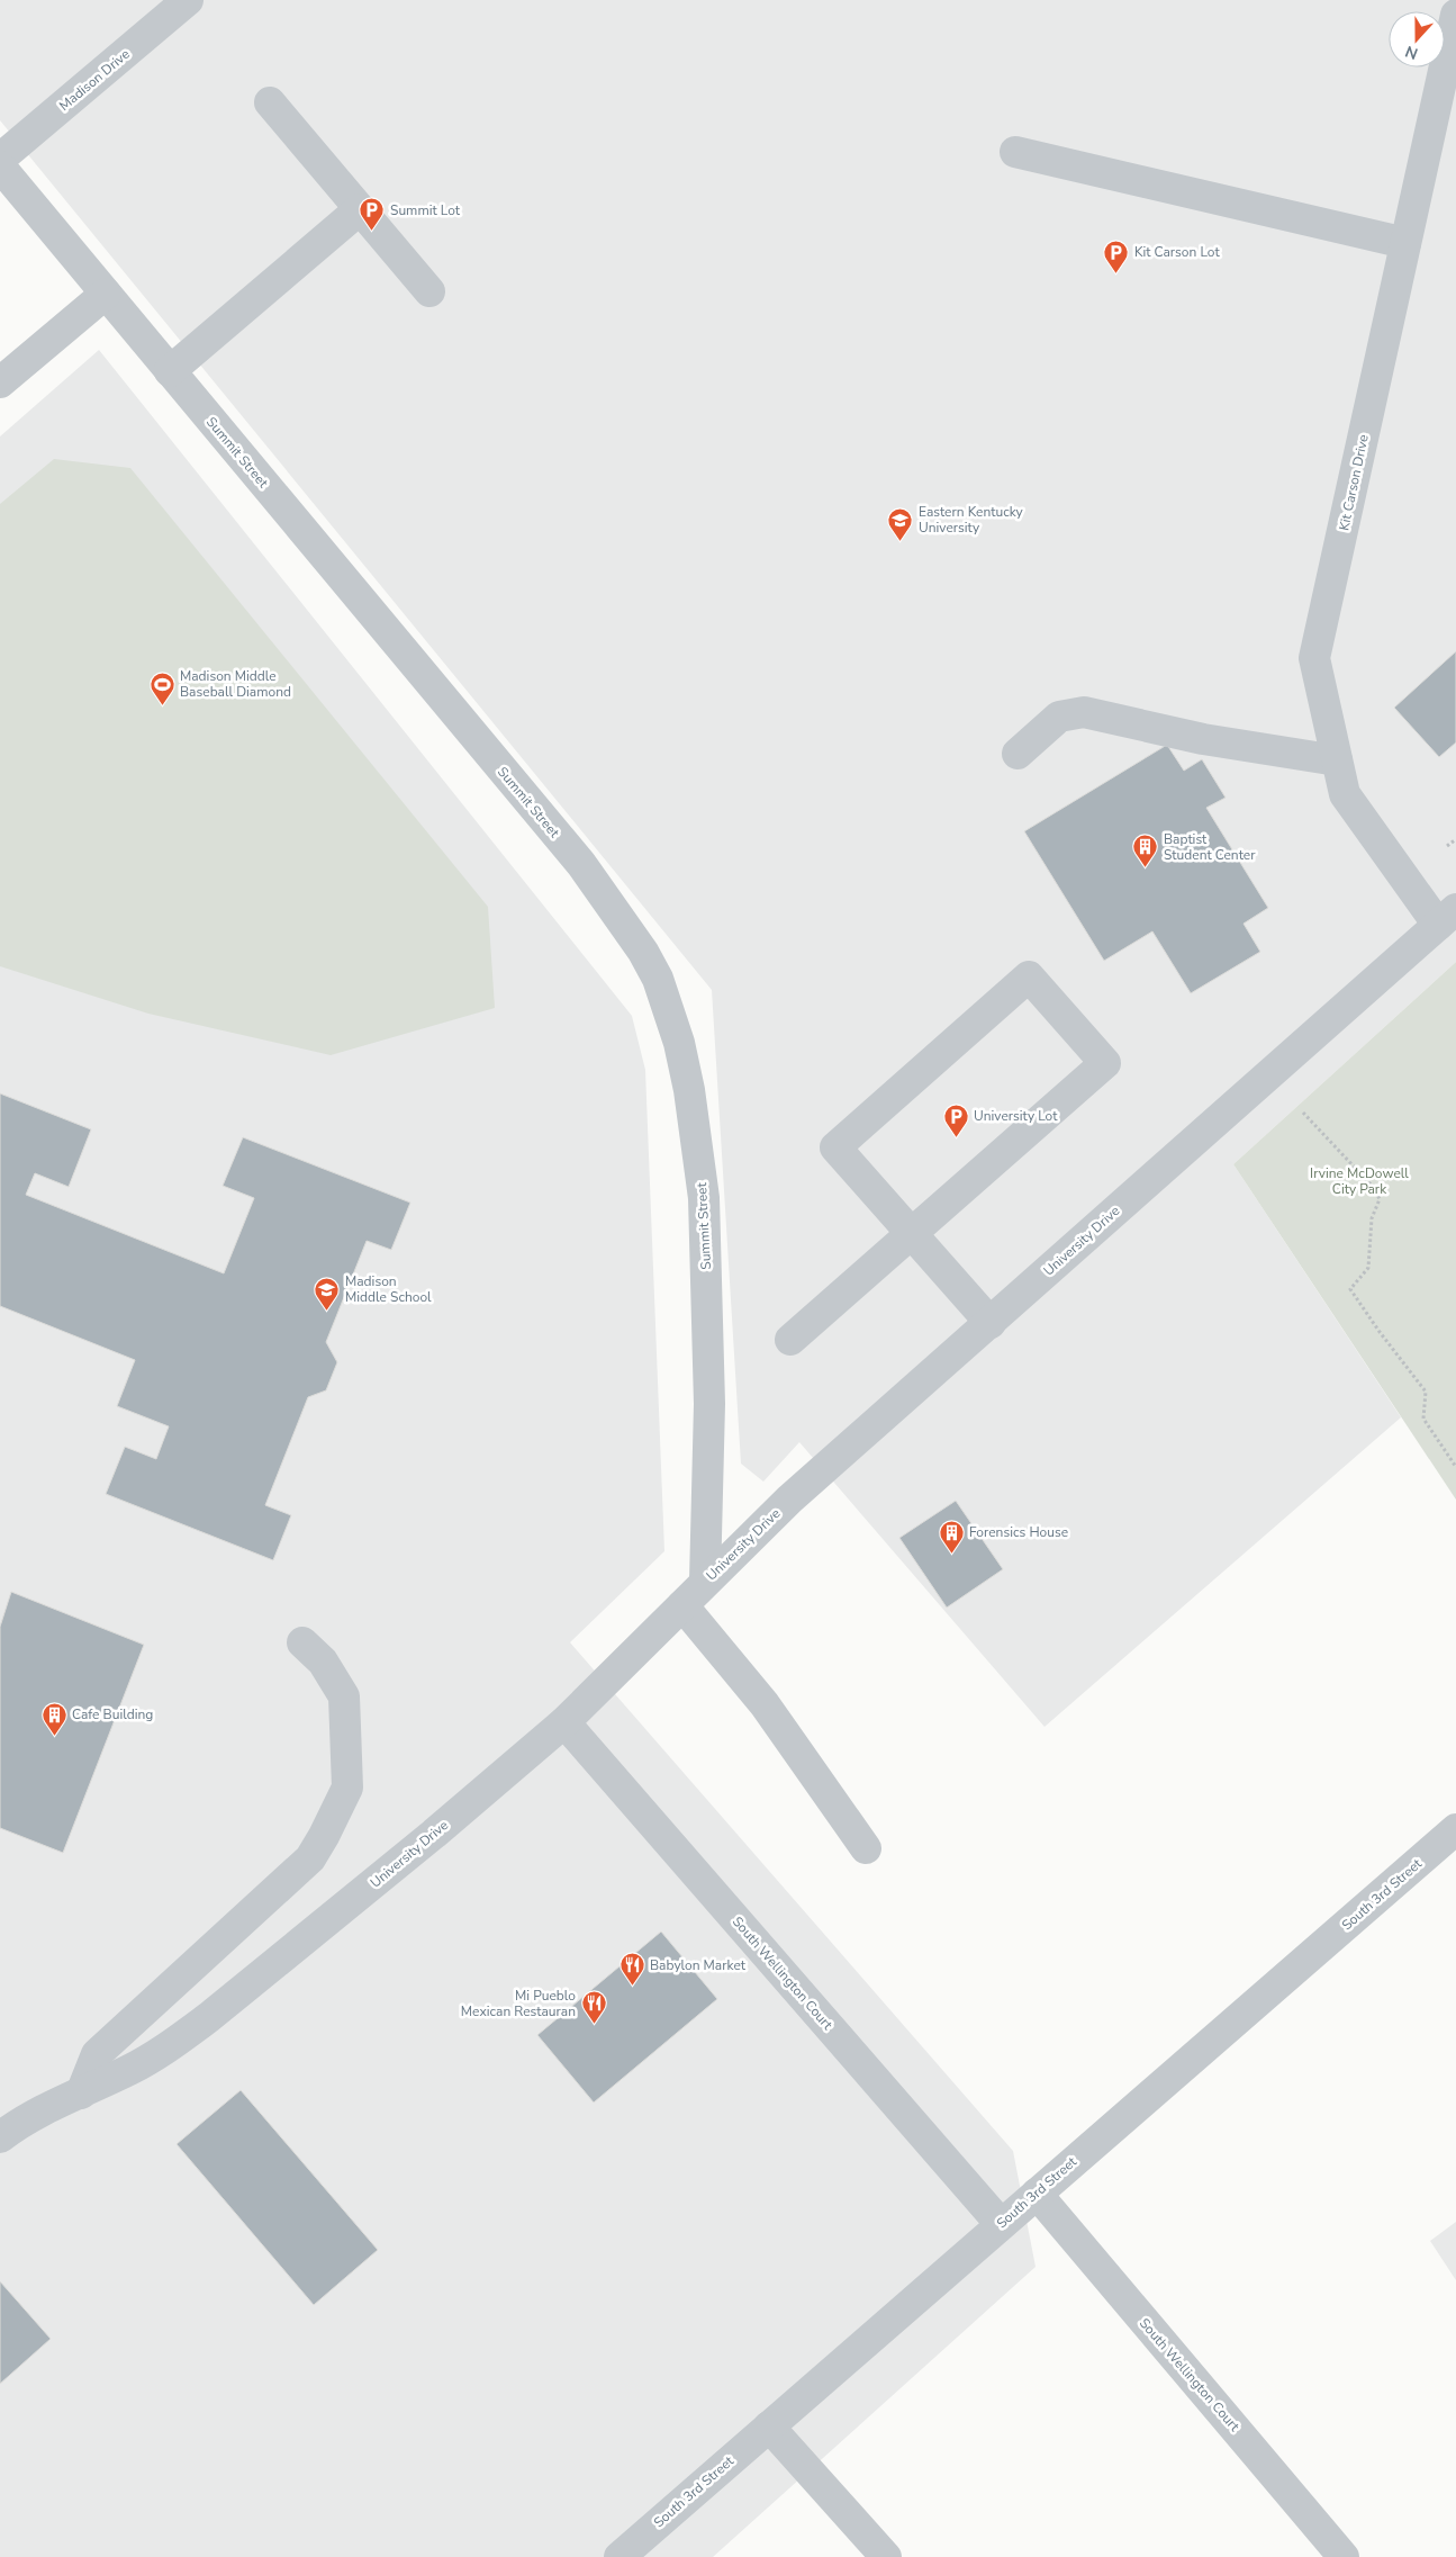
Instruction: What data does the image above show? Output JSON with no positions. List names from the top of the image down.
{
  "streets": {
    "street": [
      "Madison Drive",
      "Summit Street",
      "Kit Carson Drive",
      "University Drive",
      "South 3rd Street",
      "South Wellington Court"
    ]
  },
  "crossings": [
    ["Summit Street", "University Drive"],
    ["Kit Carson Drive", "University Drive"],
    ["University Drive", "South Wellington Court"],
    ["South 3rd Street", "South Wellington Court"]
  ],
  "parks": ["Irvine McDowell City Park"],
  "places": {
    "parking": ["Summit Lot", "Kit Carson Lot", "University Lot"],
    "school or university": ["Eastern Kentucky University", "Madison Middle School"],
    "sports": ["Madison Middle Baseball Diamond"],
    "building": ["Baptist Student Center", "Forensics House", "Cafe Building"],
    "restaurant": ["Babylon Market", "Mi Pueblo Mexican Restauran"]
  },
  "north": "bottom"
}
